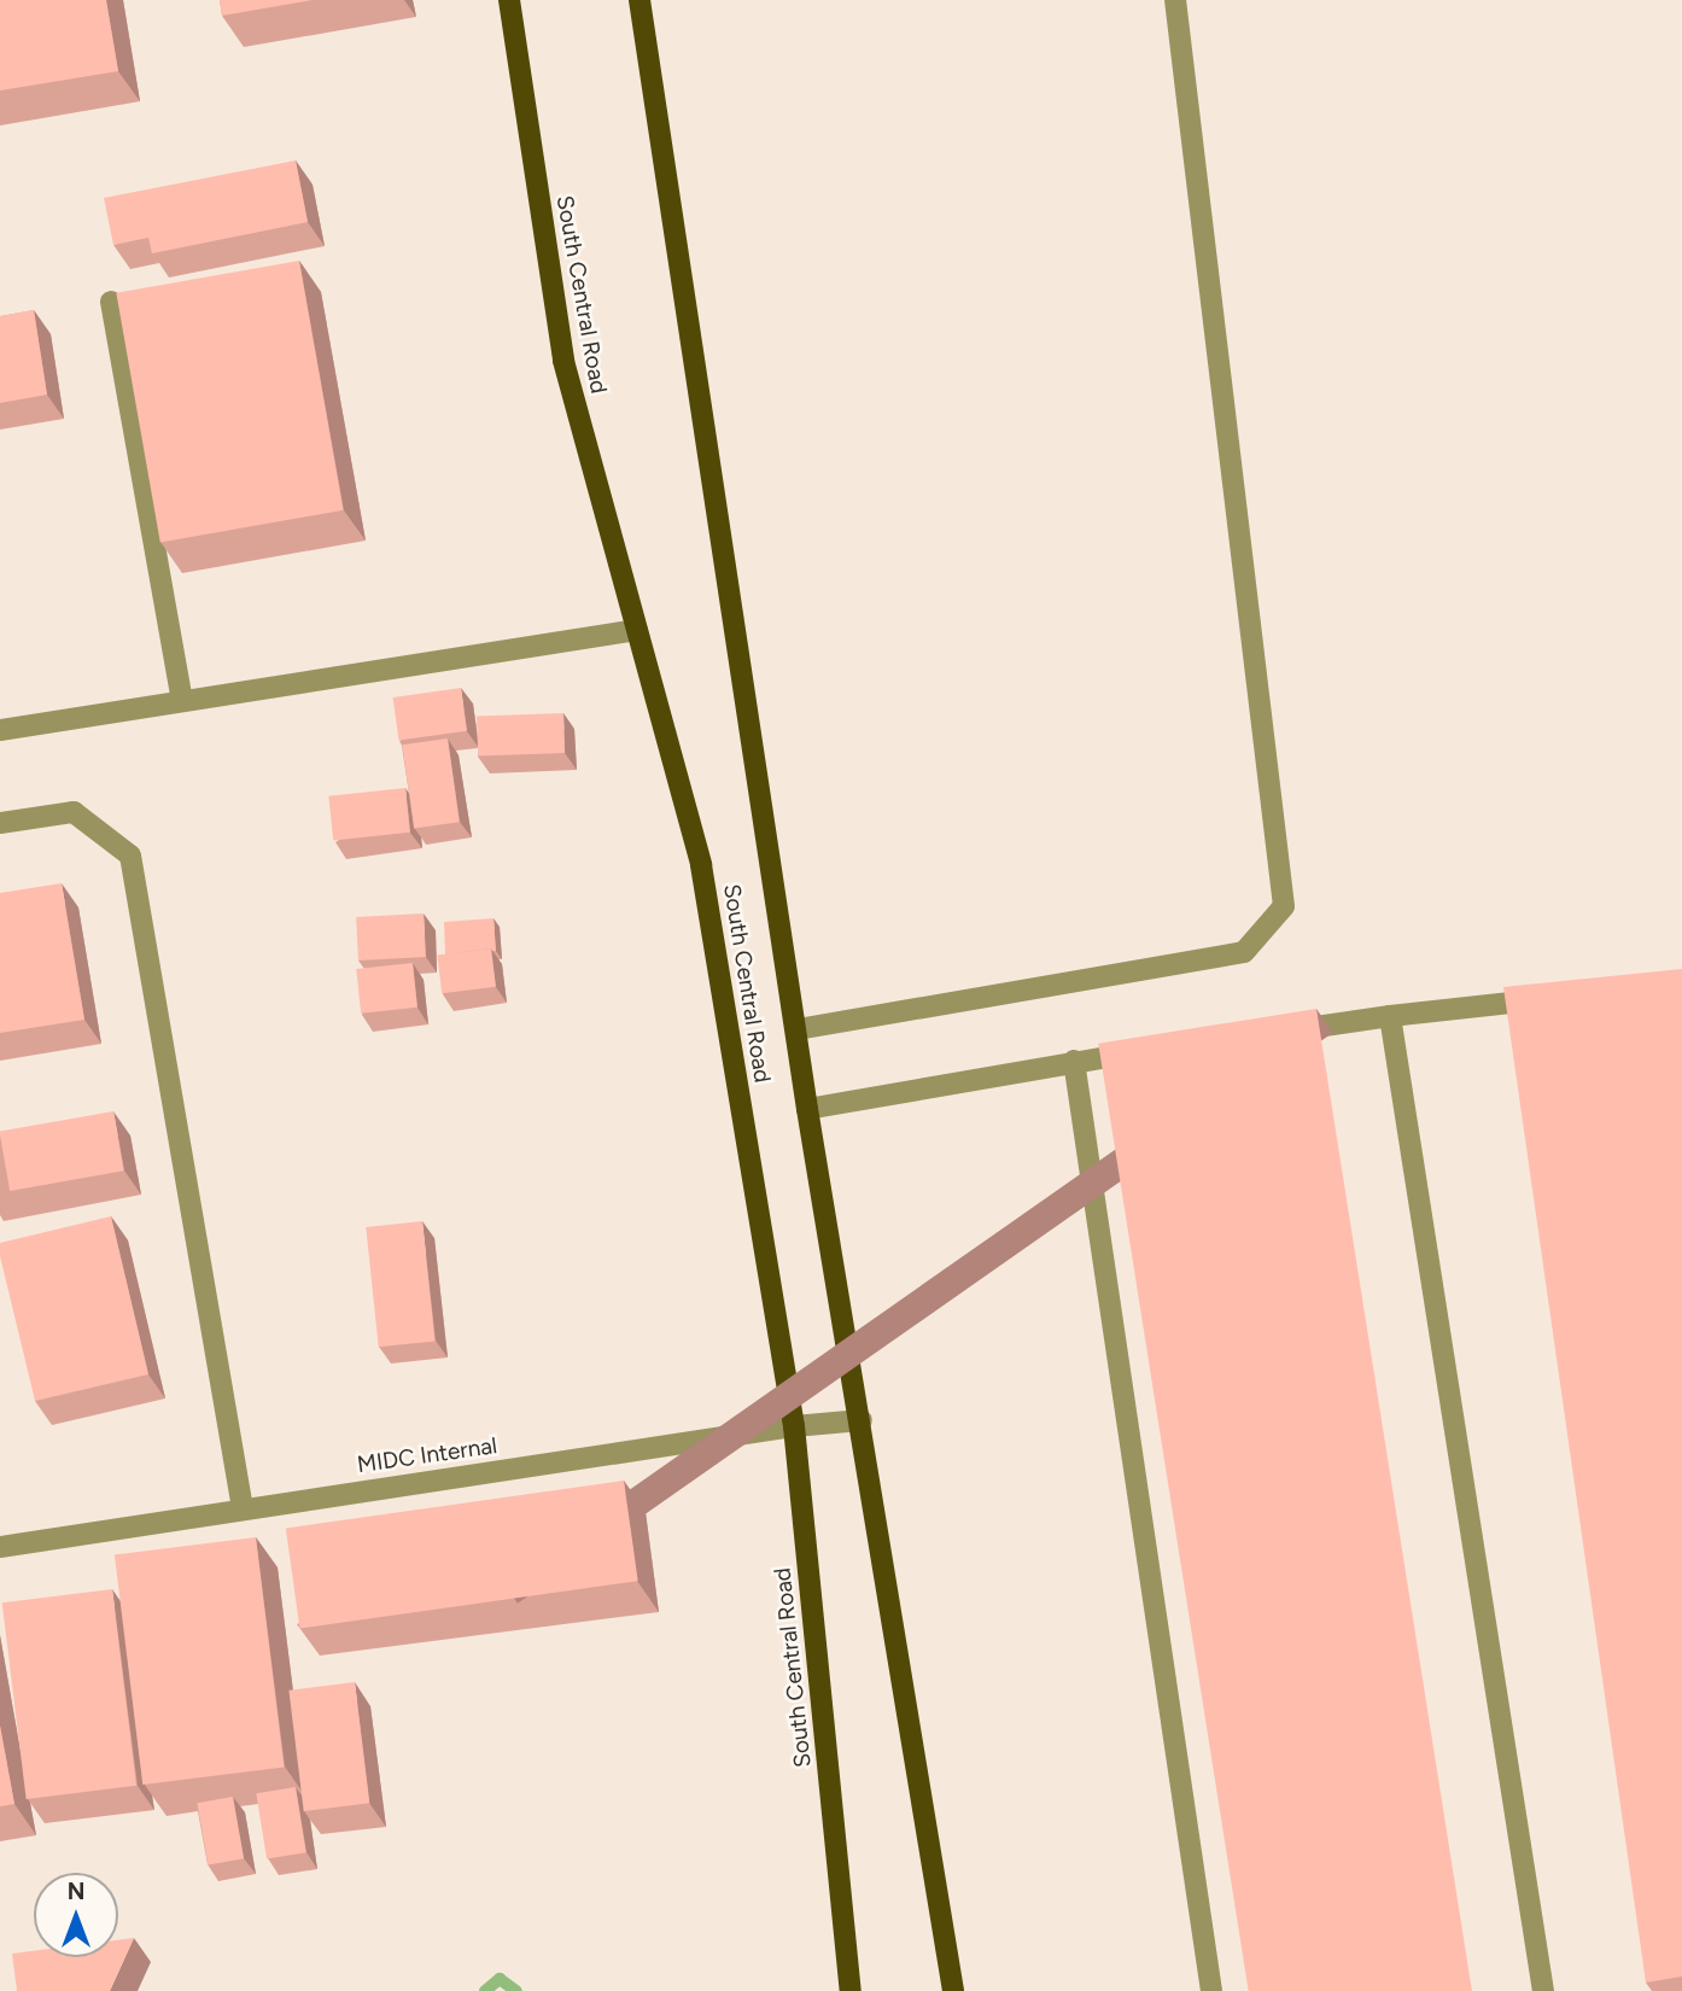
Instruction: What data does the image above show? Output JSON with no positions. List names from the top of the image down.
{
  "streets": {
    "main road": ["South Central Road"],
    "street": ["MIDC Internal"]
  },
  "crossings": [
    ["South Central Road", "MIDC Internal"]
  ],
  "north": "top"
}
